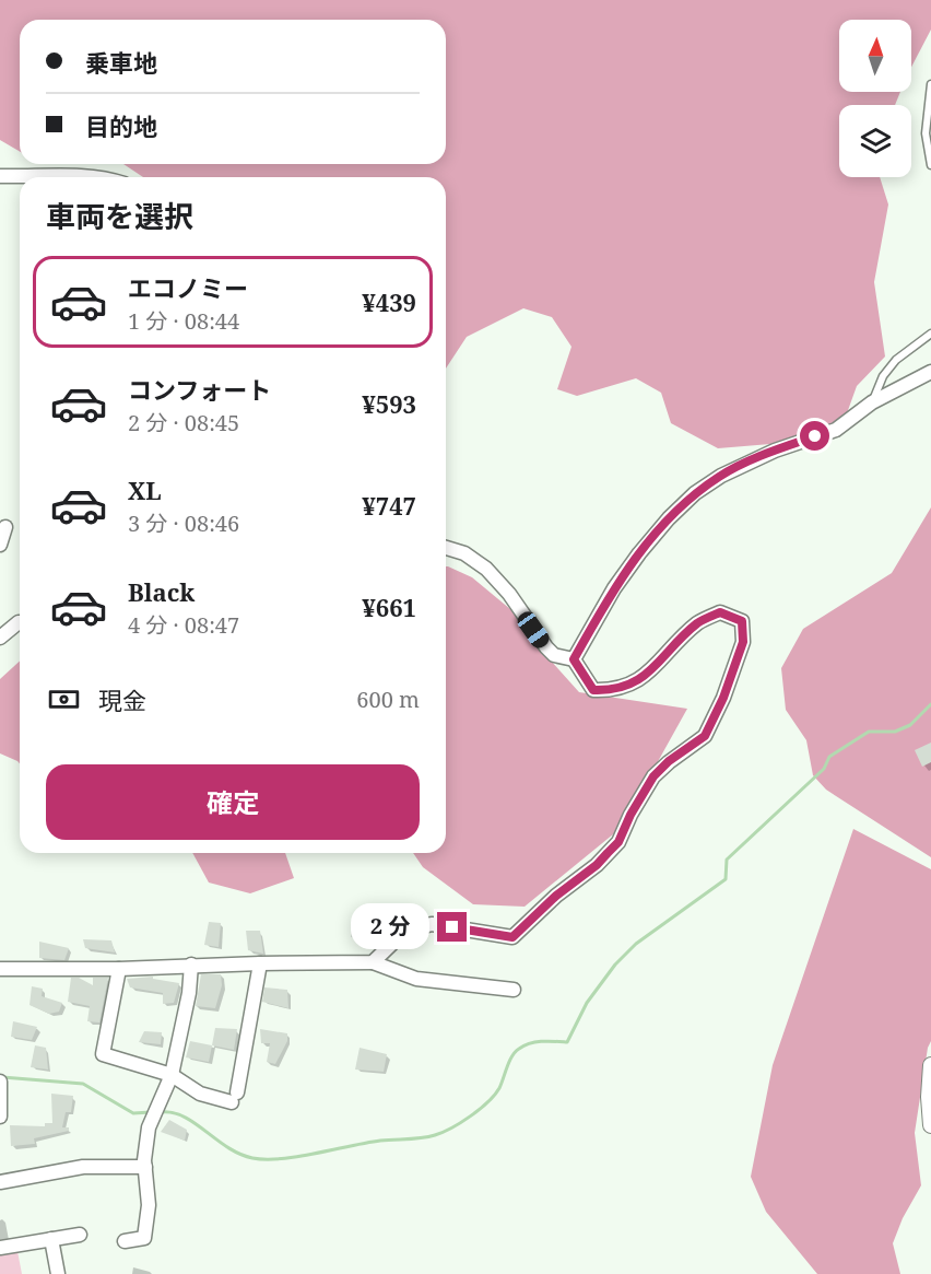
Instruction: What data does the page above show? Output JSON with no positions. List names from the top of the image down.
{
  "north": "top",
  "page": {
    "banner": ["乗車地", "目的地"],
    "heading": "車両を選択",
    "list": [
      {
        "name": "エコノミー",
        "note": "1 分 · 08:44",
        "value": "¥439"
      },
      {
        "name": "コンフォート",
        "note": "2 分 · 08:45",
        "value": "¥593"
      },
      {
        "name": "XL",
        "note": "3 分 · 08:46",
        "value": "¥747"
      },
      {
        "name": "Black",
        "note": "4 分 · 08:47",
        "value": "¥661"
      }
    ],
    "pay": ["現金", "600 m"],
    "buttons": "確定",
    "bubble": "2 分"
  }
}
